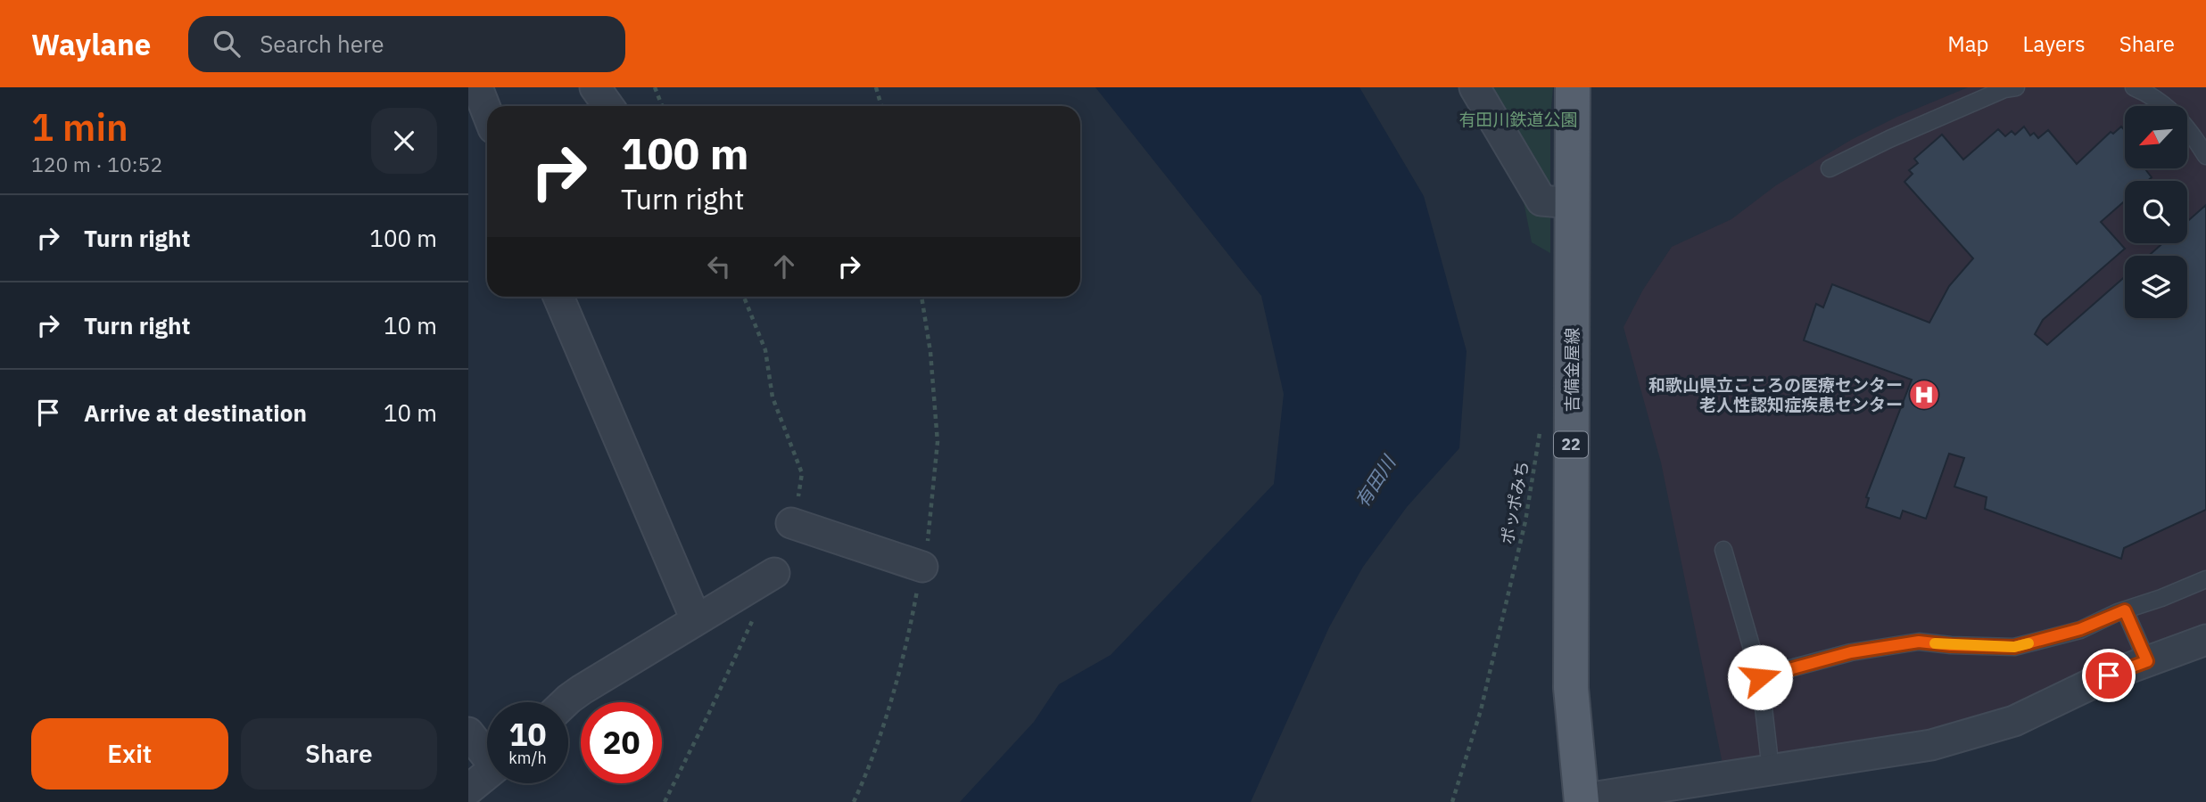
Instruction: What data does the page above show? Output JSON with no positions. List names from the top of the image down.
{
  "streets": {
    "main road": ["吉備金屋線", "22"],
    "path": ["ポッポみち"]
  },
  "water": ["有田川"],
  "parks": ["有田川鉄道公園"],
  "places": {
    "hospital": ["和歌山県立こころの医療センター 老人性認知症疾患センター"]
  },
  "north": "bottom left",
  "page": {
    "header": "Waylane",
    "search": "Search here",
    "nav": ["Map", "Layers", "Share"],
    "heading": ["1 min", "120 m · 10:52"],
    "turn": ["100 m", "Turn right"],
    "list": [
      {
        "name": "Turn right",
        "value": "100 m"
      },
      {
        "name": "Turn right",
        "value": "10 m"
      },
      {
        "name": "Arrive at destination",
        "value": "10 m"
      }
    ],
    "speed": "10 km/h",
    "limit": "20",
    "buttons": ["Exit", "Share"]
  }
}
